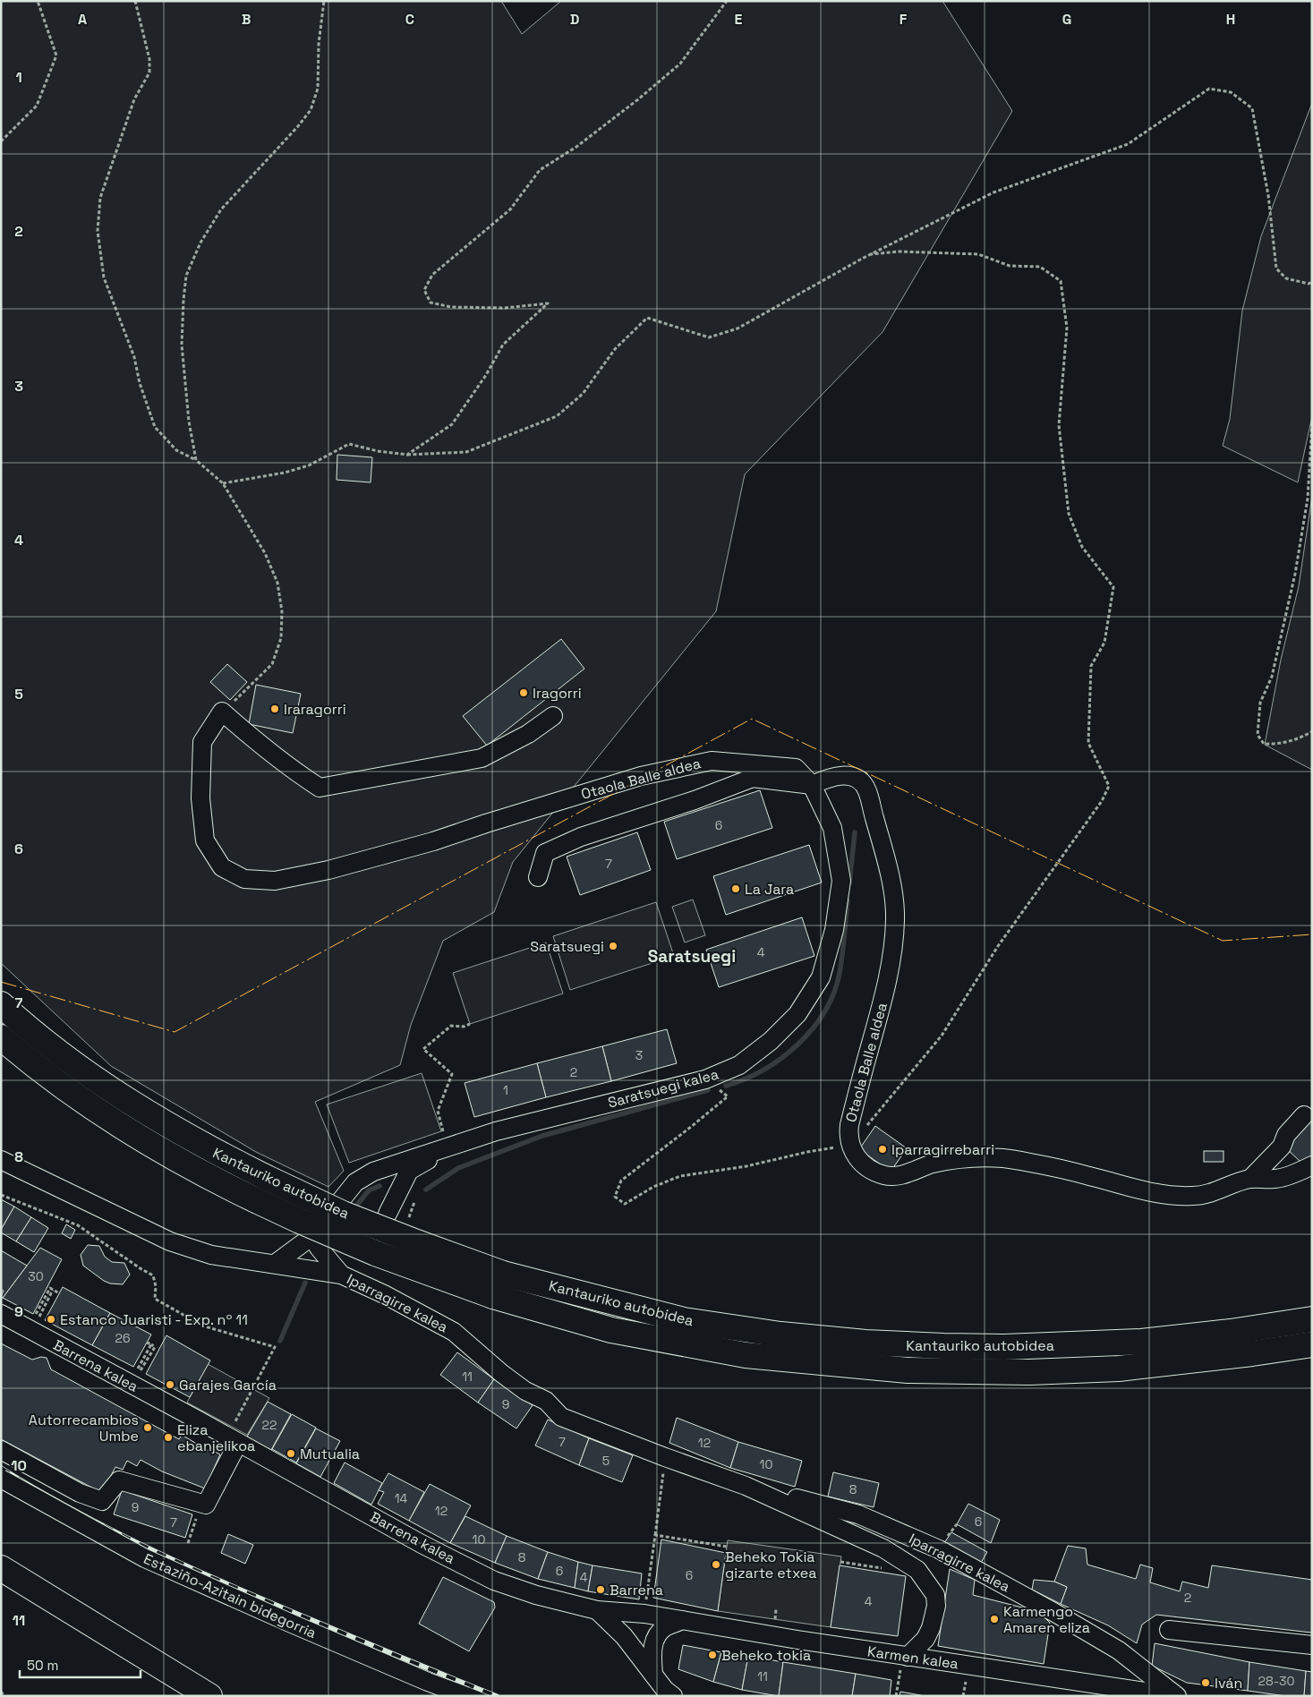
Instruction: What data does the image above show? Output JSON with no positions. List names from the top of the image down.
{
  "streets": {
    "highway": ["Kantauriko autobidea"],
    "street": [
      "Otaola Balle aldea",
      "Saratsuegi kalea",
      "Iparragirre kalea",
      "Barrena kalea",
      "Estaziño-Azitain bidegorria",
      "Karmen kalea"
    ]
  },
  "crossings": [
    ["Otaola Balle aldea", "Saratsuegi kalea"],
    ["Saratsuegi kalea", "Iparragirre kalea"],
    ["Iparragirre kalea", "Karmen kalea"],
    ["Barrena kalea", "Karmen kalea"]
  ],
  "districts": ["Saratsuegi"],
  "places": [
    "Iragorri",
    "Iraragorri",
    "La Jara",
    "Saratsuegi",
    "Iparragirrebarri",
    "Estanco Juaristi - Exp. nº 11",
    "Garajes García",
    "Autorrecambios Umbe",
    "Eliza ebanjelikoa",
    "Mutualia",
    "Beheko Tokia gizarte etxea",
    "Barrena",
    "Karmengo Amaren eliza",
    "Beheko tokia",
    "Iván"
  ],
  "house_numbers": [
    "6",
    "7",
    "4",
    "3",
    "2",
    "1",
    "30",
    "26",
    "11",
    "9",
    "22",
    "7",
    "12",
    "5",
    "10",
    "8",
    "14",
    "9",
    "12",
    "6",
    "7",
    "10",
    "8",
    "6",
    "6",
    "4",
    "2",
    "4",
    "11",
    "28-30"
  ],
  "scale_bar": "50 m",
  "grid": {
    "columns": [
      "A",
      "B",
      "C",
      "D",
      "E",
      "F",
      "G",
      "H"
    ],
    "rows": [
      "1",
      "2",
      "3",
      "4",
      "5",
      "6",
      "7",
      "8",
      "9",
      "10",
      "11"
    ]
  }
}
